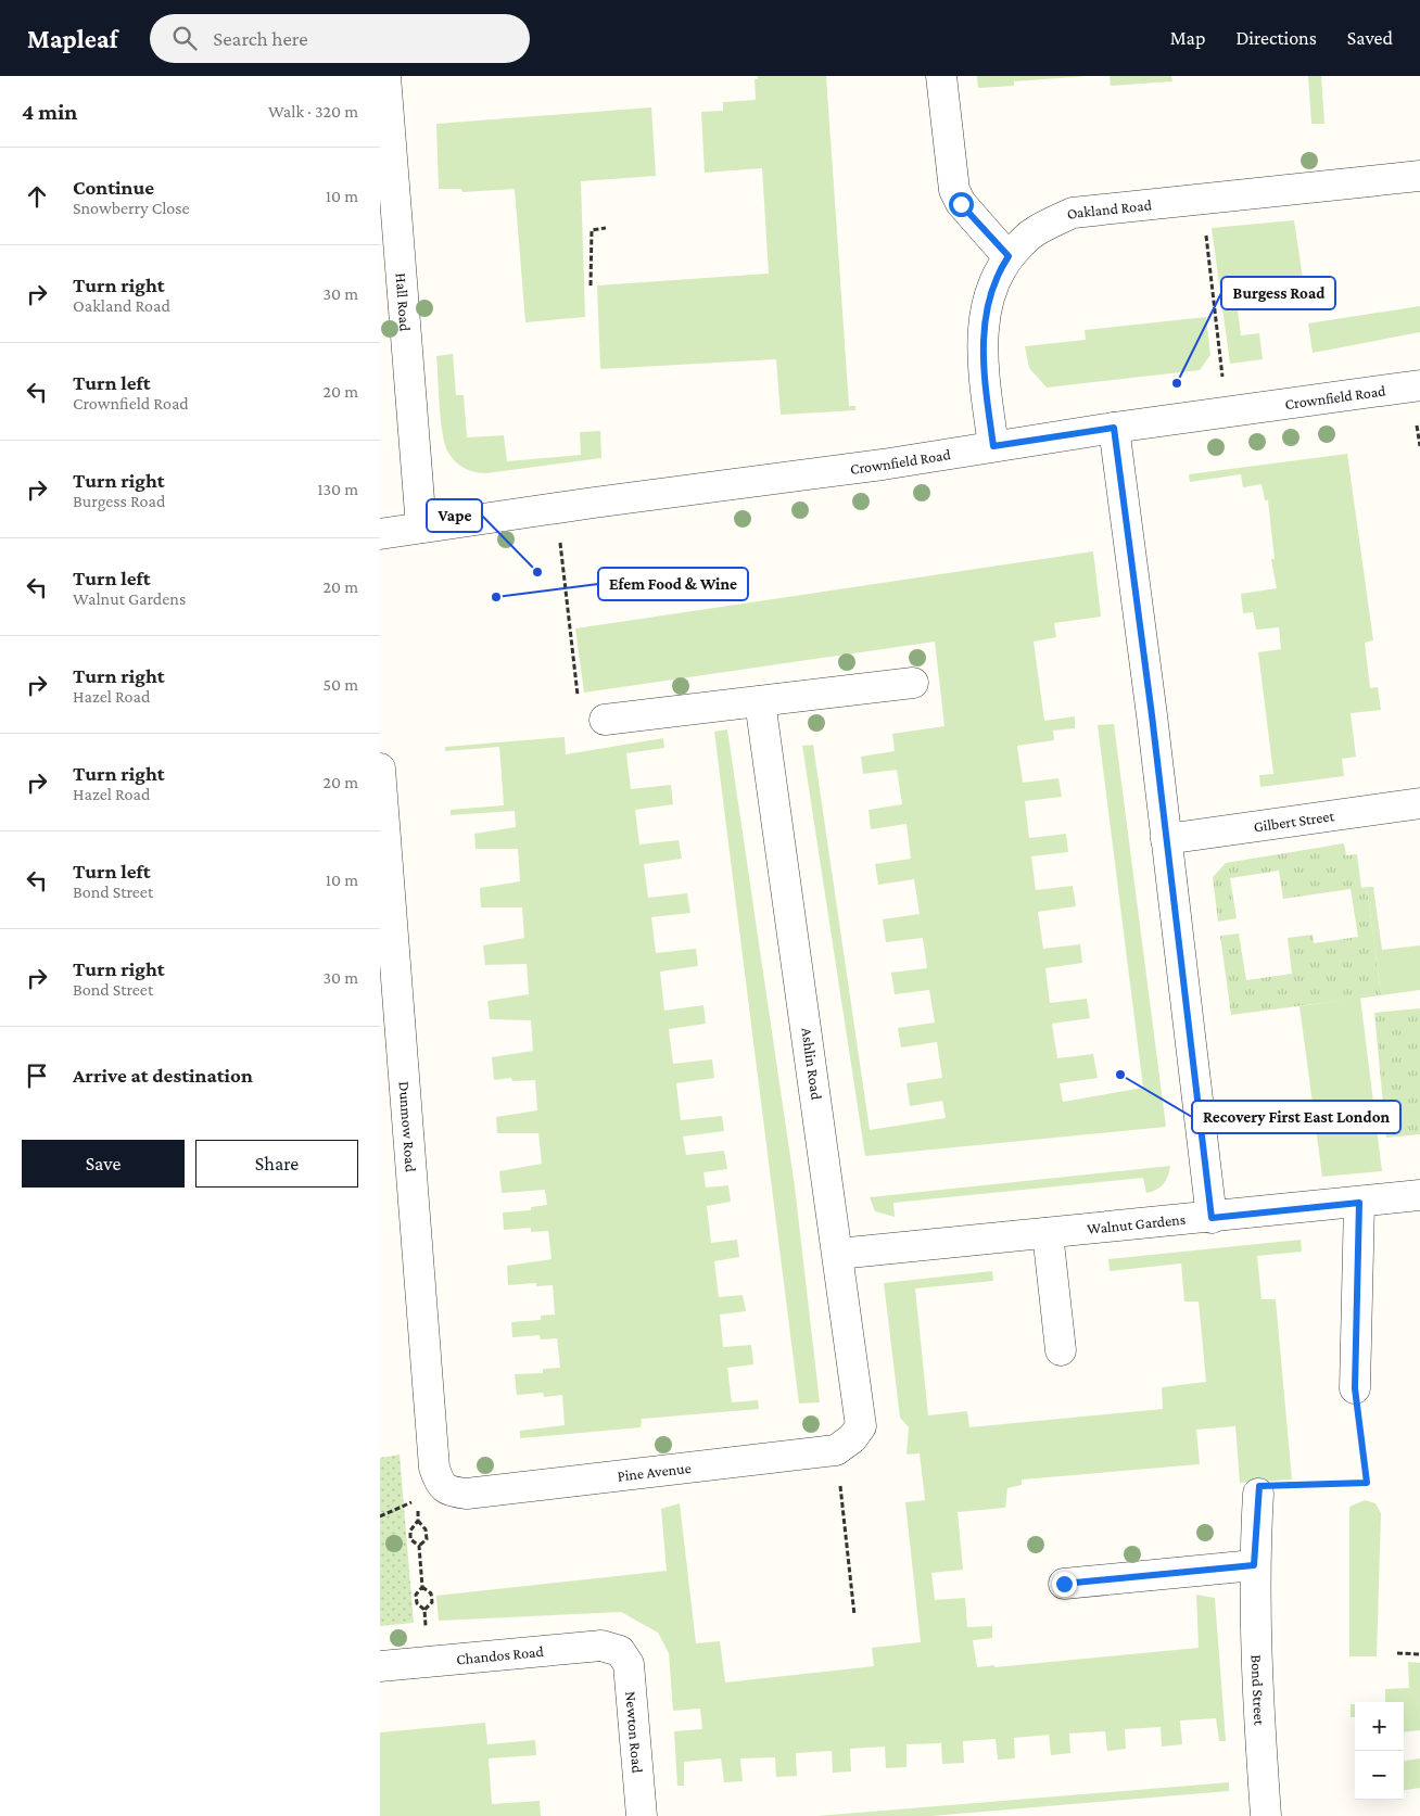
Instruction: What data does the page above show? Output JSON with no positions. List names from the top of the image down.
{
  "streets": {
    "street": [
      "Oakland Road",
      "Hall Road",
      "Crownfield Road",
      "Gilbert Street",
      "Ashlin Road",
      "Dunmow Road",
      "Walnut Gardens",
      "Pine Avenue",
      "Chandos Road",
      "Bond Street",
      "Newton Road"
    ]
  },
  "crossings": [
    ["Oakland Road", "Crownfield Road"],
    ["Hall Road", "Crownfield Road"],
    ["Ashlin Road", "Walnut Gardens"],
    ["Ashlin Road", "Pine Avenue"],
    ["Dunmow Road", "Pine Avenue"],
    ["Chandos Road", "Newton Road"]
  ],
  "places": [
    "Burgess Road",
    "Vape",
    "Efem Food & Wine",
    "Recovery First East London"
  ],
  "page": {
    "header": "Mapleaf",
    "search": "Search here",
    "nav": ["Map", "Directions", "Saved"],
    "heading": ["4 min", "Walk · 320 m"],
    "list": [
      ["Continue", "Snowberry Close", "10 m"],
      ["Turn right", "Oakland Road", "30 m"],
      ["Turn left", "Crownfield Road", "20 m"],
      ["Turn right", "Burgess Road", "130 m"],
      ["Turn left", "Walnut Gardens", "20 m"],
      ["Turn right", "Hazel Road", "50 m"],
      ["Turn right", "Hazel Road", "20 m"],
      ["Turn left", "Bond Street", "10 m"],
      ["Turn right", "Bond Street", "30 m"],
      "Arrive at destination"
    ],
    "buttons": ["Save", "Share"],
    "map_buttons": ["+", "−"]
  }
}
